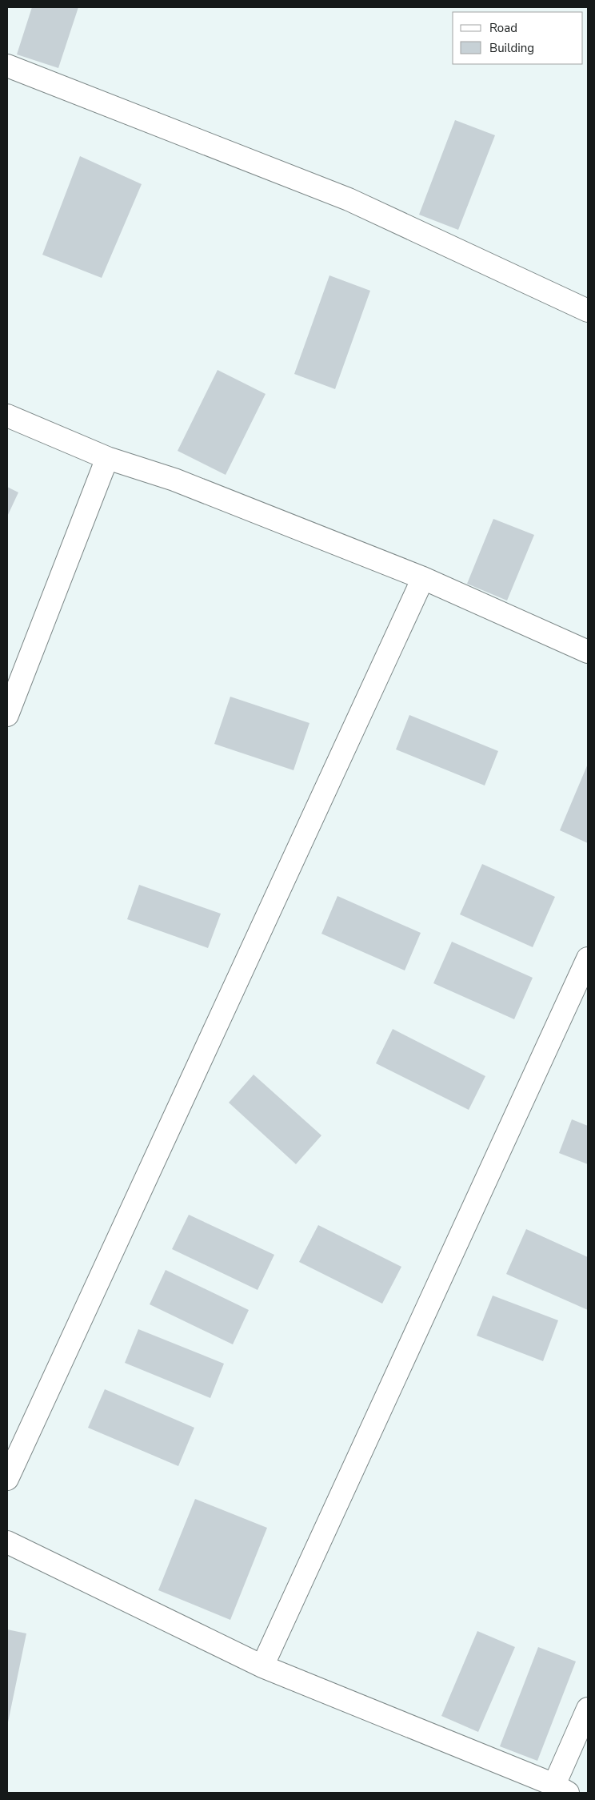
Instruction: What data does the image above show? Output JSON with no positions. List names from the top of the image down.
{
  "legend": ["Road", "Building"]
}
